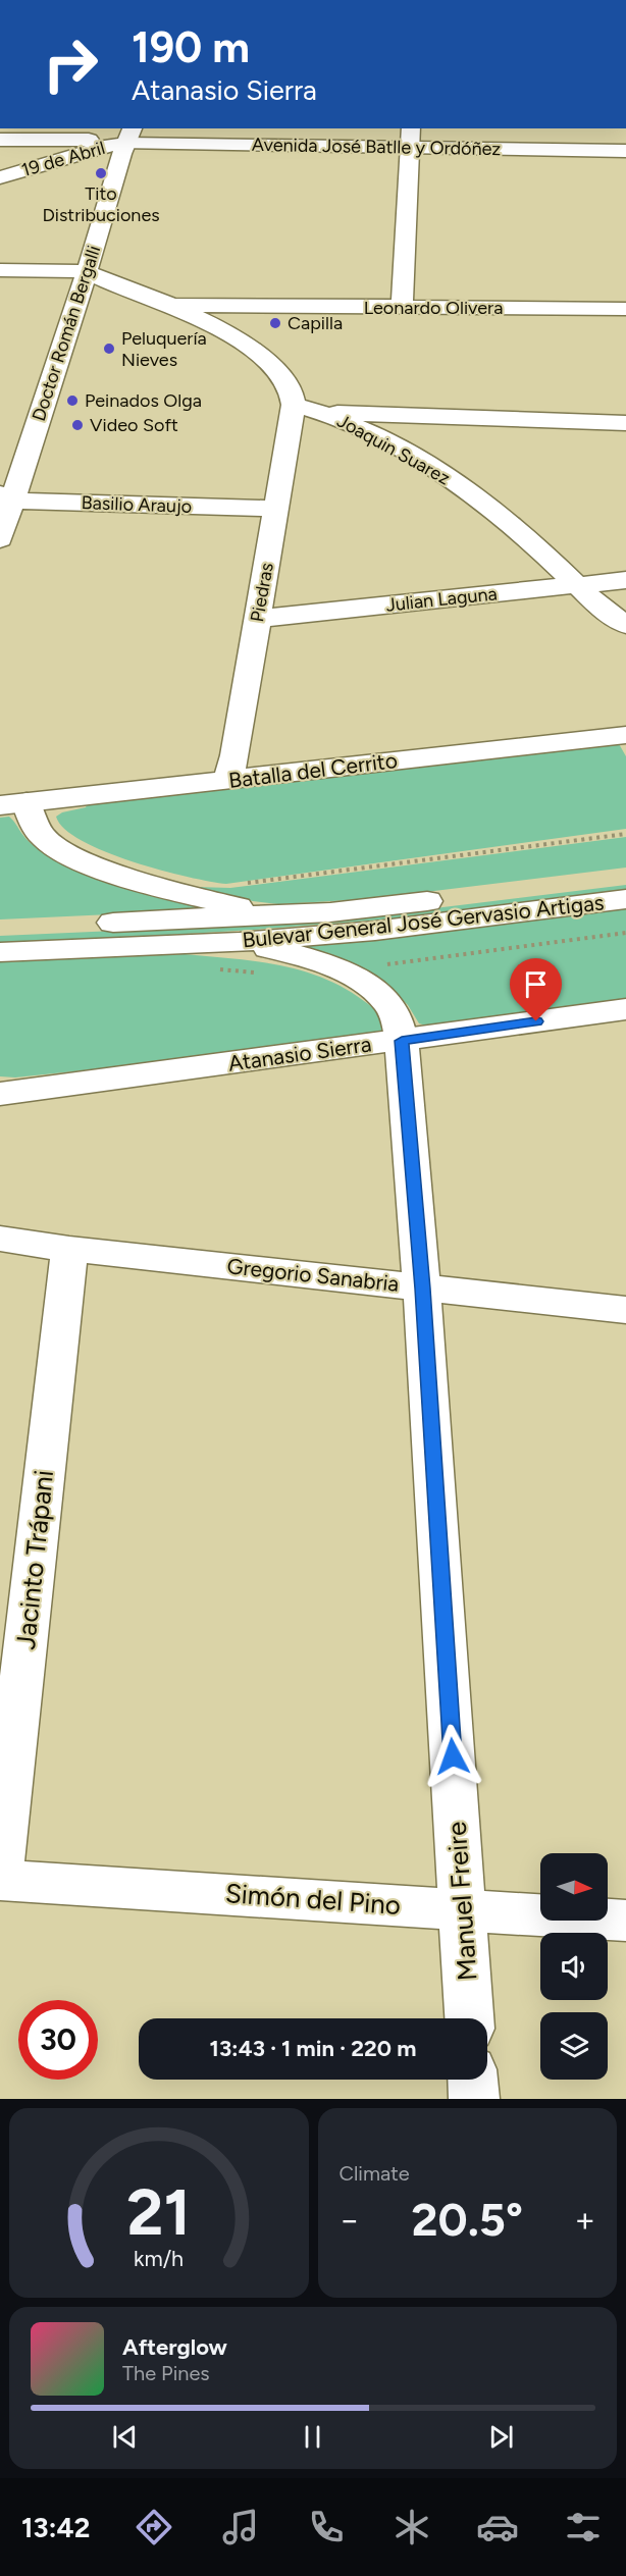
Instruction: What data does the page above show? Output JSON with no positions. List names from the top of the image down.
{
  "streets": {
    "street": [
      "Avenida José Batlle y Ordóñez",
      "19 de Abril",
      "Leonardo Olivera",
      "Doctor Román Bergalli",
      "Joaquin Suarez",
      "Basilio Araujo",
      "Piedras",
      "Julian Laguna",
      "Batalla del Cerrito",
      "Bulevar General José Gervasio Artigas",
      "Atanasio Sierra",
      "Gregorio Sanabria",
      "Jacinto Trápani",
      "Simón del Pino",
      "Manuel Freire"
    ]
  },
  "crossings": [
    ["Avenida José Batlle y Ordóñez", "19 de Abril"],
    ["Avenida José Batlle y Ordóñez", "Doctor Román Bergalli"],
    ["19 de Abril", "Doctor Román Bergalli"],
    ["Doctor Román Bergalli", "Basilio Araujo"],
    ["Joaquin Suarez", "Piedras"],
    ["Joaquin Suarez", "Julian Laguna"],
    ["Basilio Araujo", "Piedras"],
    ["Piedras", "Julian Laguna"],
    ["Piedras", "Batalla del Cerrito"],
    ["Bulevar General José Gervasio Artigas", "Manuel Freire"],
    ["Atanasio Sierra", "Manuel Freire"],
    ["Gregorio Sanabria", "Jacinto Trápani"],
    ["Gregorio Sanabria", "Manuel Freire"],
    ["Simón del Pino", "Manuel Freire"]
  ],
  "places": [
    "Tito Distribuciones",
    "Capilla",
    "Peluquería Nieves",
    "Peinados Olga",
    "Video Soft"
  ],
  "north": "right",
  "page": {
    "turn": ["190 m", "Atanasio Sierra"],
    "limit": "30",
    "trip": "13:43 · 1 min · 220 m",
    "tile": "Climate",
    "heat": ["−", "20.5°", "+"],
    "song": ["Afterglow", "The Pines"],
    "tabs": "13:42",
    "gauge": ["21", "km/h"]
  }
}
